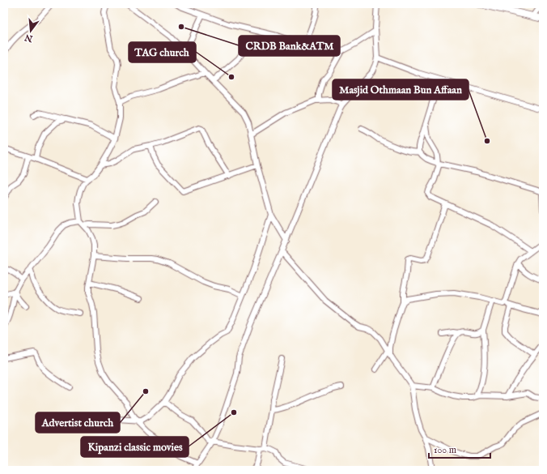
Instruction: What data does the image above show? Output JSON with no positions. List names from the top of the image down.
{
  "places": [
    "CRDB Bank&ATM",
    "TAG church",
    "Masjid Othmaan Bun Affaan",
    "Advertist church",
    "Kipanzi classic movies"
  ],
  "scale_bar": "100 m",
  "north": "bottom"
}
